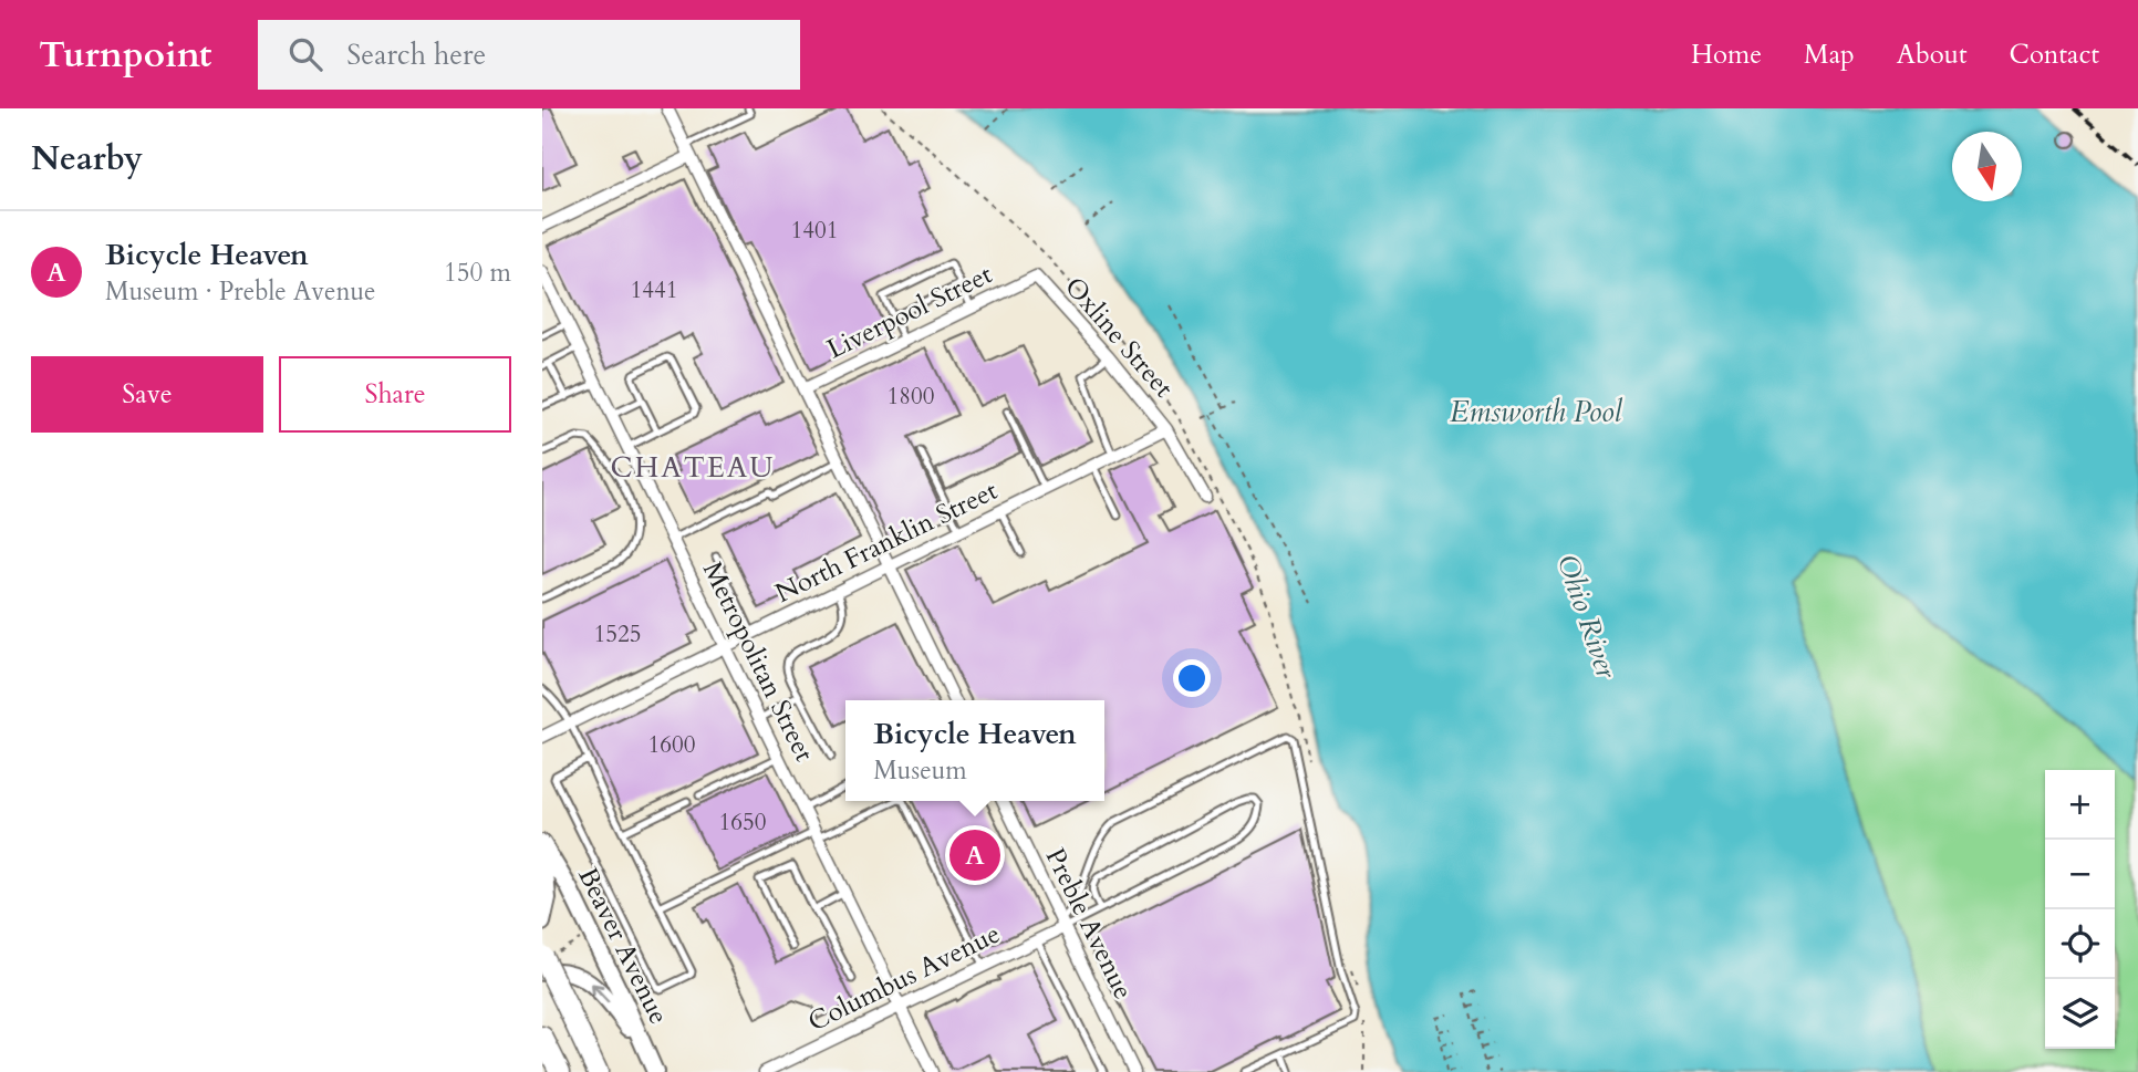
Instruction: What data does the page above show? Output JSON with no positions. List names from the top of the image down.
{
  "streets": {
    "main road": ["Beaver Avenue"],
    "street": [
      "Liverpool Street",
      "Oxline Street",
      "North Franklin Street",
      "Metropolitan Street",
      "Preble Avenue",
      "Columbus Avenue"
    ]
  },
  "crossings": [
    ["Liverpool Street", "Oxline Street"],
    ["Oxline Street", "North Franklin Street"],
    ["North Franklin Street", "Metropolitan Street"],
    ["Metropolitan Street", "Columbus Avenue"],
    ["Preble Avenue", "Columbus Avenue"]
  ],
  "districts": ["CHATEAU"],
  "water": ["Emsworth Pool", "Ohio River"],
  "house_numbers": [
    "1401",
    "1441",
    "1800",
    "1525",
    "1600",
    "1650"
  ],
  "north": "bottom",
  "page": {
    "header": "Turnpoint",
    "search": "Search here",
    "nav": [
      "Home",
      "Map",
      "About",
      "Contact"
    ],
    "heading": "Nearby",
    "list": [
      {
        "mark": "A",
        "name": "Bicycle Heaven",
        "note": "Museum · Preble Avenue",
        "value": "150 m"
      }
    ],
    "buttons": ["Save", "Share"],
    "popup": ["Bicycle Heaven", "Museum"],
    "map_buttons": ["+", "−"],
    "pins": "A"
  }
}
